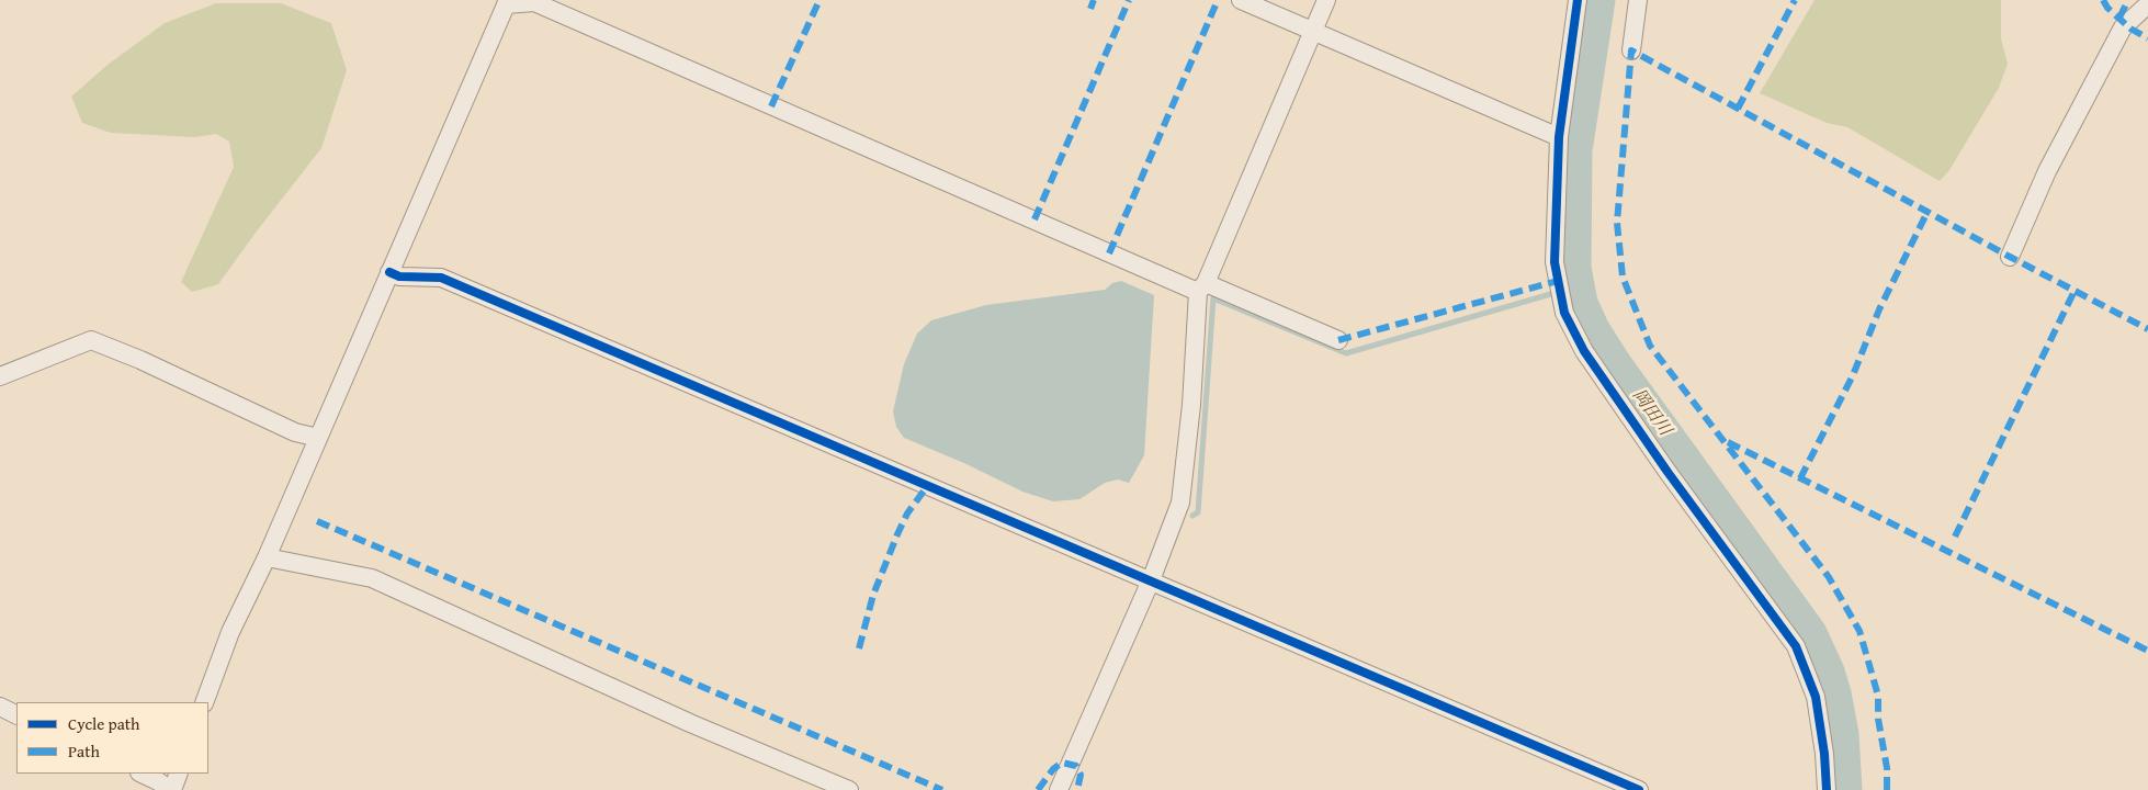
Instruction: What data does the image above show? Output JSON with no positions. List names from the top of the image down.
{
  "water": ["岡田川"],
  "legend": ["Cycle path", "Path"]
}
